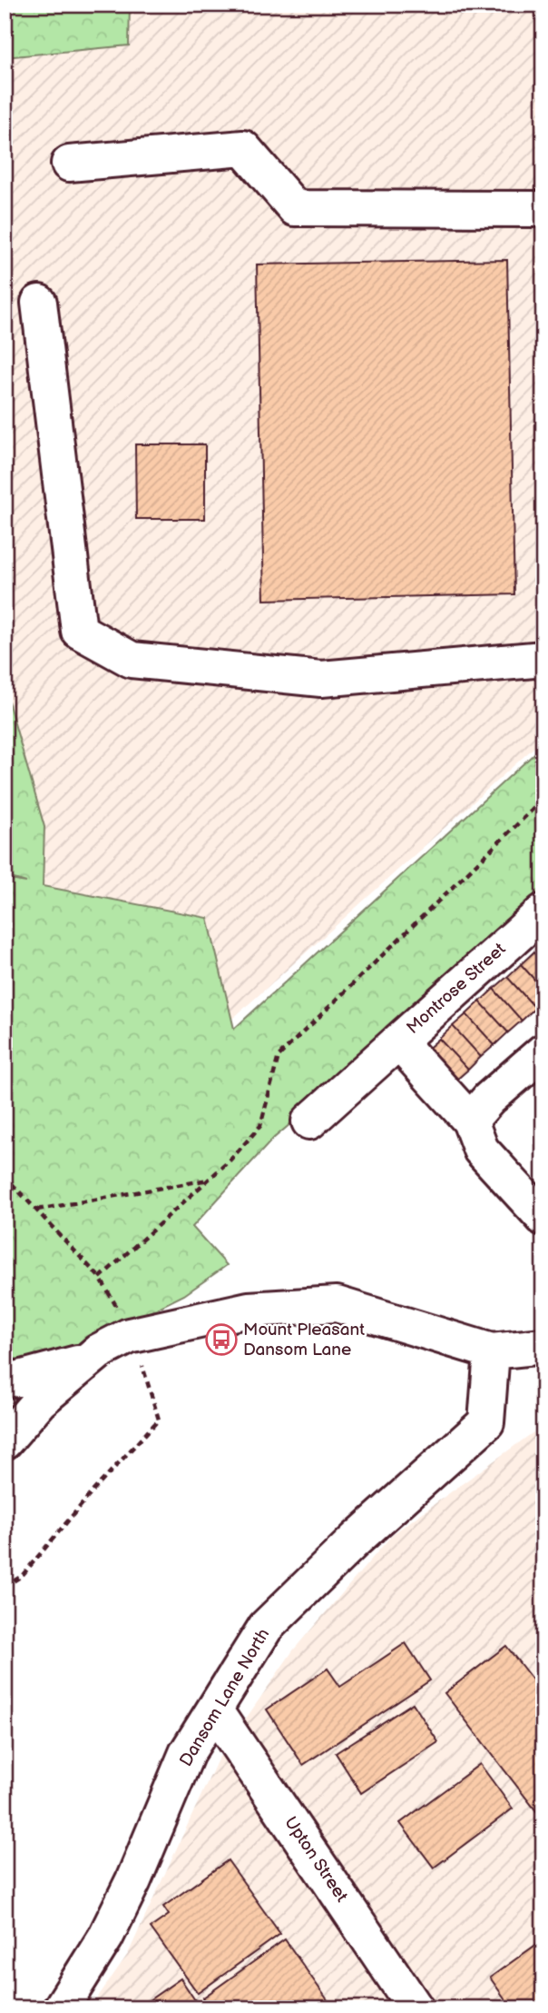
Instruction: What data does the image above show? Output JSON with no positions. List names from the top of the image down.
{
  "streets": {
    "street": ["Montrose Street", "Dansom Lane North", "Upton Street"]
  },
  "crossings": [
    ["Dansom Lane North", "Upton Street"]
  ],
  "places": {
    "bus stop": ["Mount Pleasant Dansom Lane"]
  }
}
